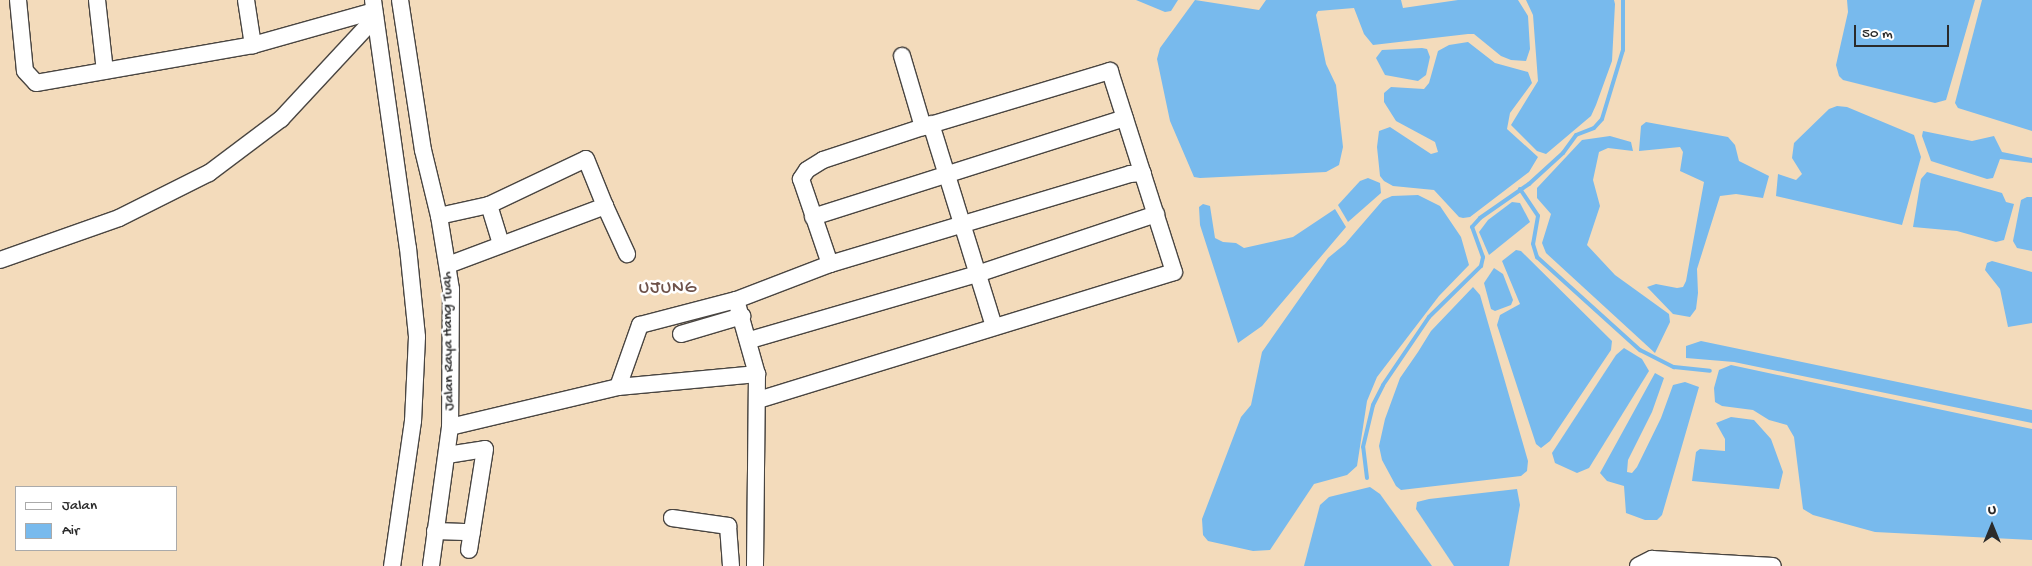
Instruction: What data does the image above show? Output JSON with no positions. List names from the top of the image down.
{
  "streets": {
    "street": ["Jalan Raya Hang Tuah"]
  },
  "districts": ["UJUNG"],
  "legend": ["Jalan", "Air"],
  "scale_bar": "50 m",
  "north": "top"
}
